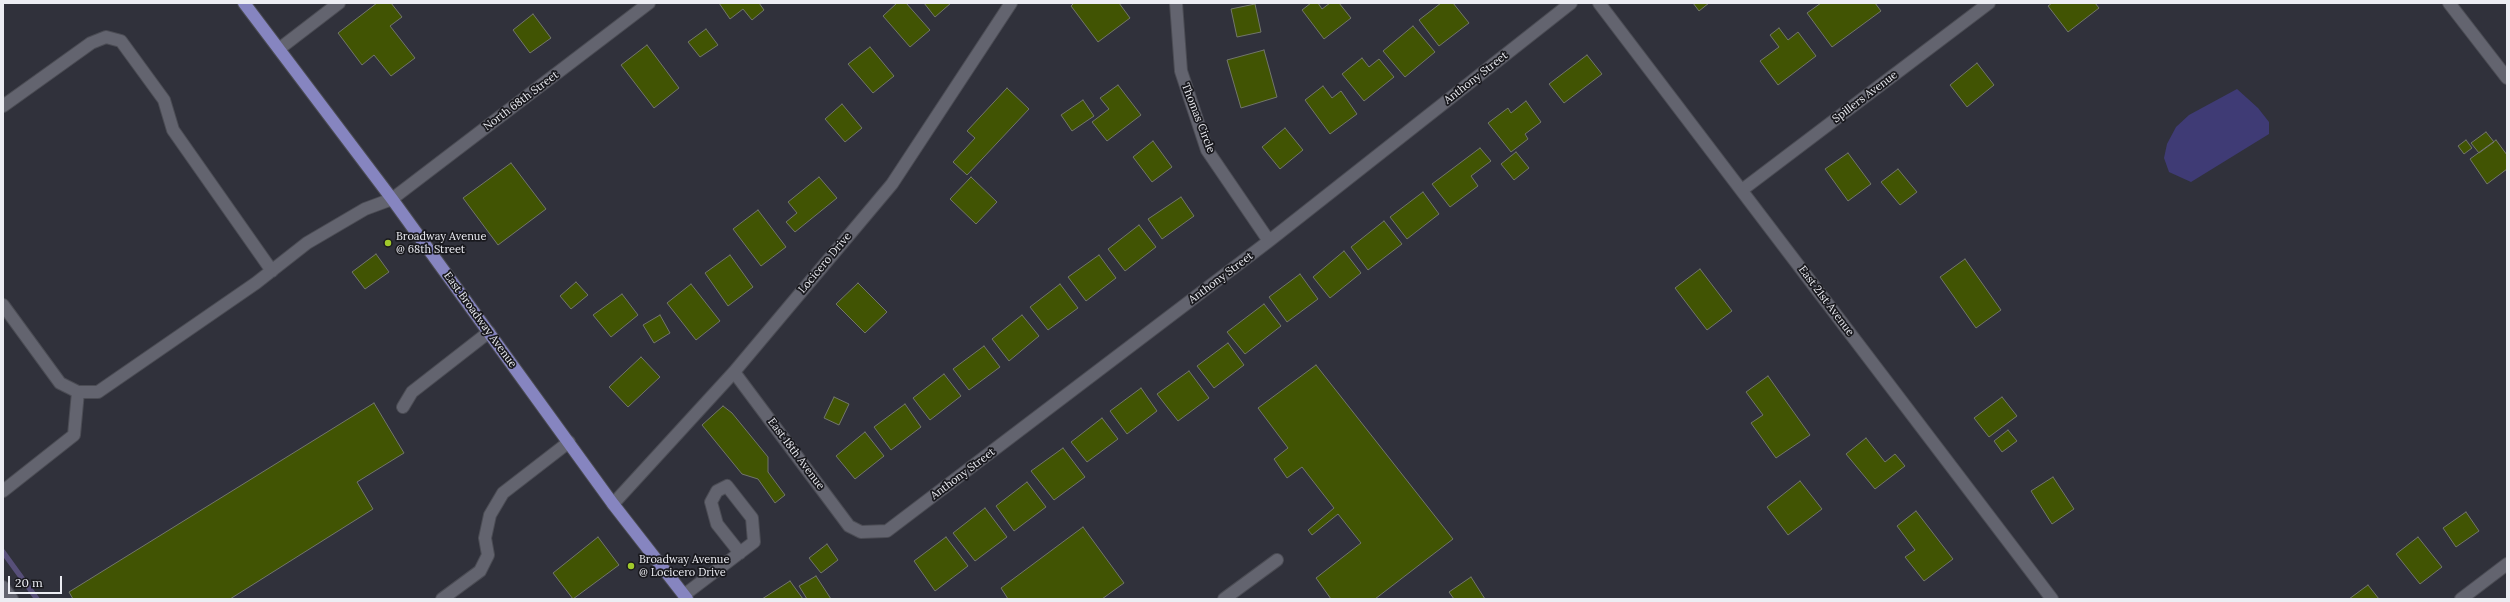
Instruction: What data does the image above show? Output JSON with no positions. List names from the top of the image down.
{
  "streets": {
    "main road": ["East Broadway Avenue"],
    "street": [
      "Anthony Street",
      "Spillers Avenue",
      "North 68th Street",
      "Thomas Circle",
      "Locicero Drive",
      "East 21st Avenue",
      "East 18th Avenue"
    ]
  },
  "crossings": [
    ["Anthony Street", "Thomas Circle"],
    ["Anthony Street", "East 18th Avenue"],
    ["Spillers Avenue", "East 21st Avenue"],
    ["North 68th Street", "East Broadway Avenue"],
    ["Locicero Drive", "East Broadway Avenue"],
    ["Locicero Drive", "East 18th Avenue"]
  ],
  "places": ["Broadway Avenue @ 68th Street", "Broadway Avenue @ Locicero Drive"],
  "scale_bar": "20 m"
}
